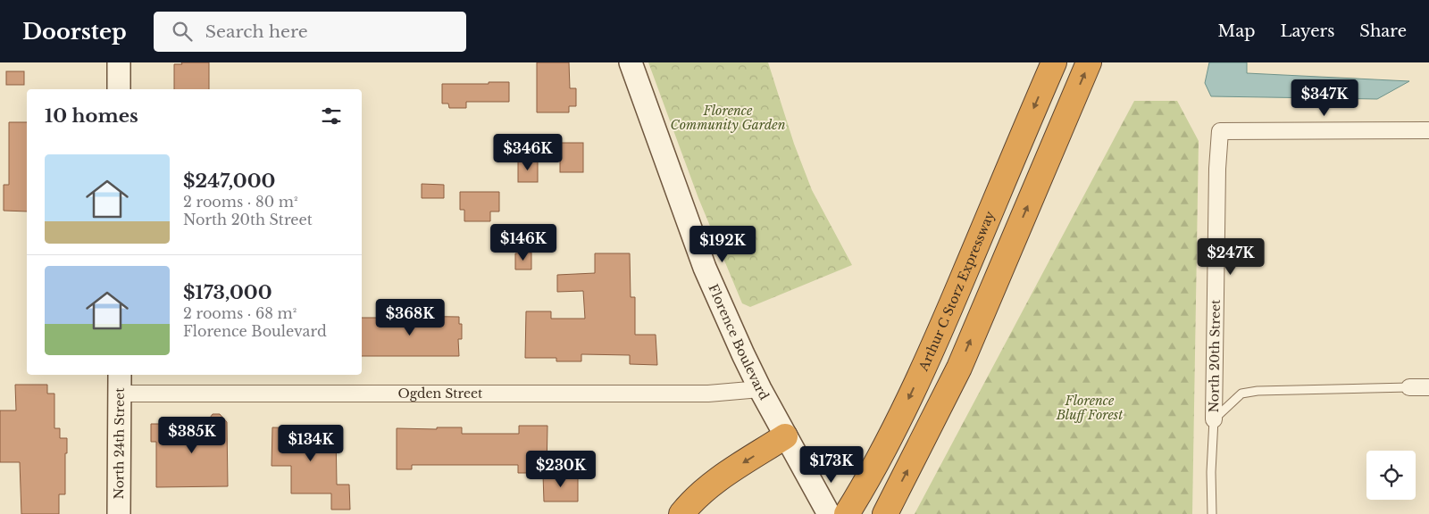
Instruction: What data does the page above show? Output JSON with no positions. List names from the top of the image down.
{
  "streets": {
    "highway": ["Arthur C Storz Expressway"],
    "street": [
      "Florence Boulevard",
      "North 20th Street",
      "Ogden Street",
      "North 24th Street"
    ]
  },
  "crossings": [
    ["Florence Boulevard", "Ogden Street"],
    ["Ogden Street", "North 24th Street"]
  ],
  "parks": ["Florence Community Garden", "Florence Bluff Forest"],
  "page": {
    "header": "Doorstep",
    "search": "Search here",
    "nav": ["Map", "Layers", "Share"],
    "price": [
      "$347K",
      "$346K",
      "$146K",
      "$192K",
      "$247K",
      "$368K",
      "$385K",
      "$134K",
      "$173K",
      "$230K"
    ],
    "heading": "10 homes",
    "list": [
      {
        "name": "$247,000",
        "note": "2 rooms · 80 m² · North 20th Street"
      },
      {
        "name": "$173,000",
        "note": "2 rooms · 68 m² · Florence Boulevard"
      }
    ]
  }
}
